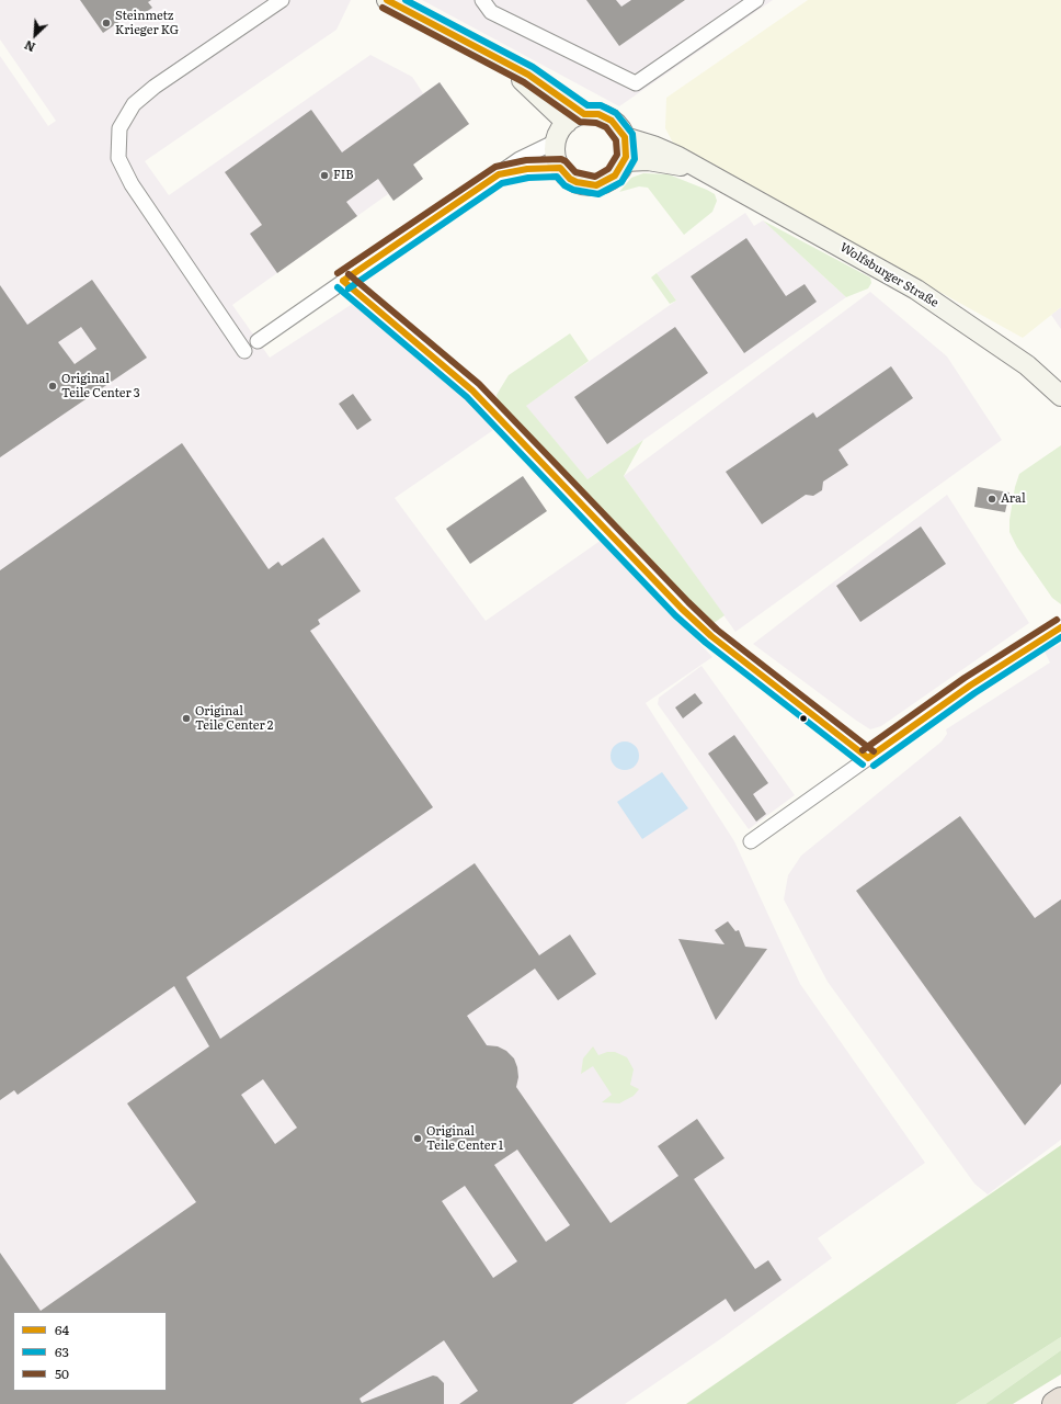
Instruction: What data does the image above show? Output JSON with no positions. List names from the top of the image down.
{
  "streets": {
    "street": ["Wolfsburger Straße"]
  },
  "places": [
    "Steinmetz Krieger KG",
    "FIB",
    "Original Teile Center 3",
    "Aral",
    "Original Teile Center 2",
    "Original Teile Center 1"
  ],
  "lines": ["transit line 64", "transit line 63", "transit line 50"],
  "legend": ["64", "63", "50"],
  "north": "bottom left"
}
